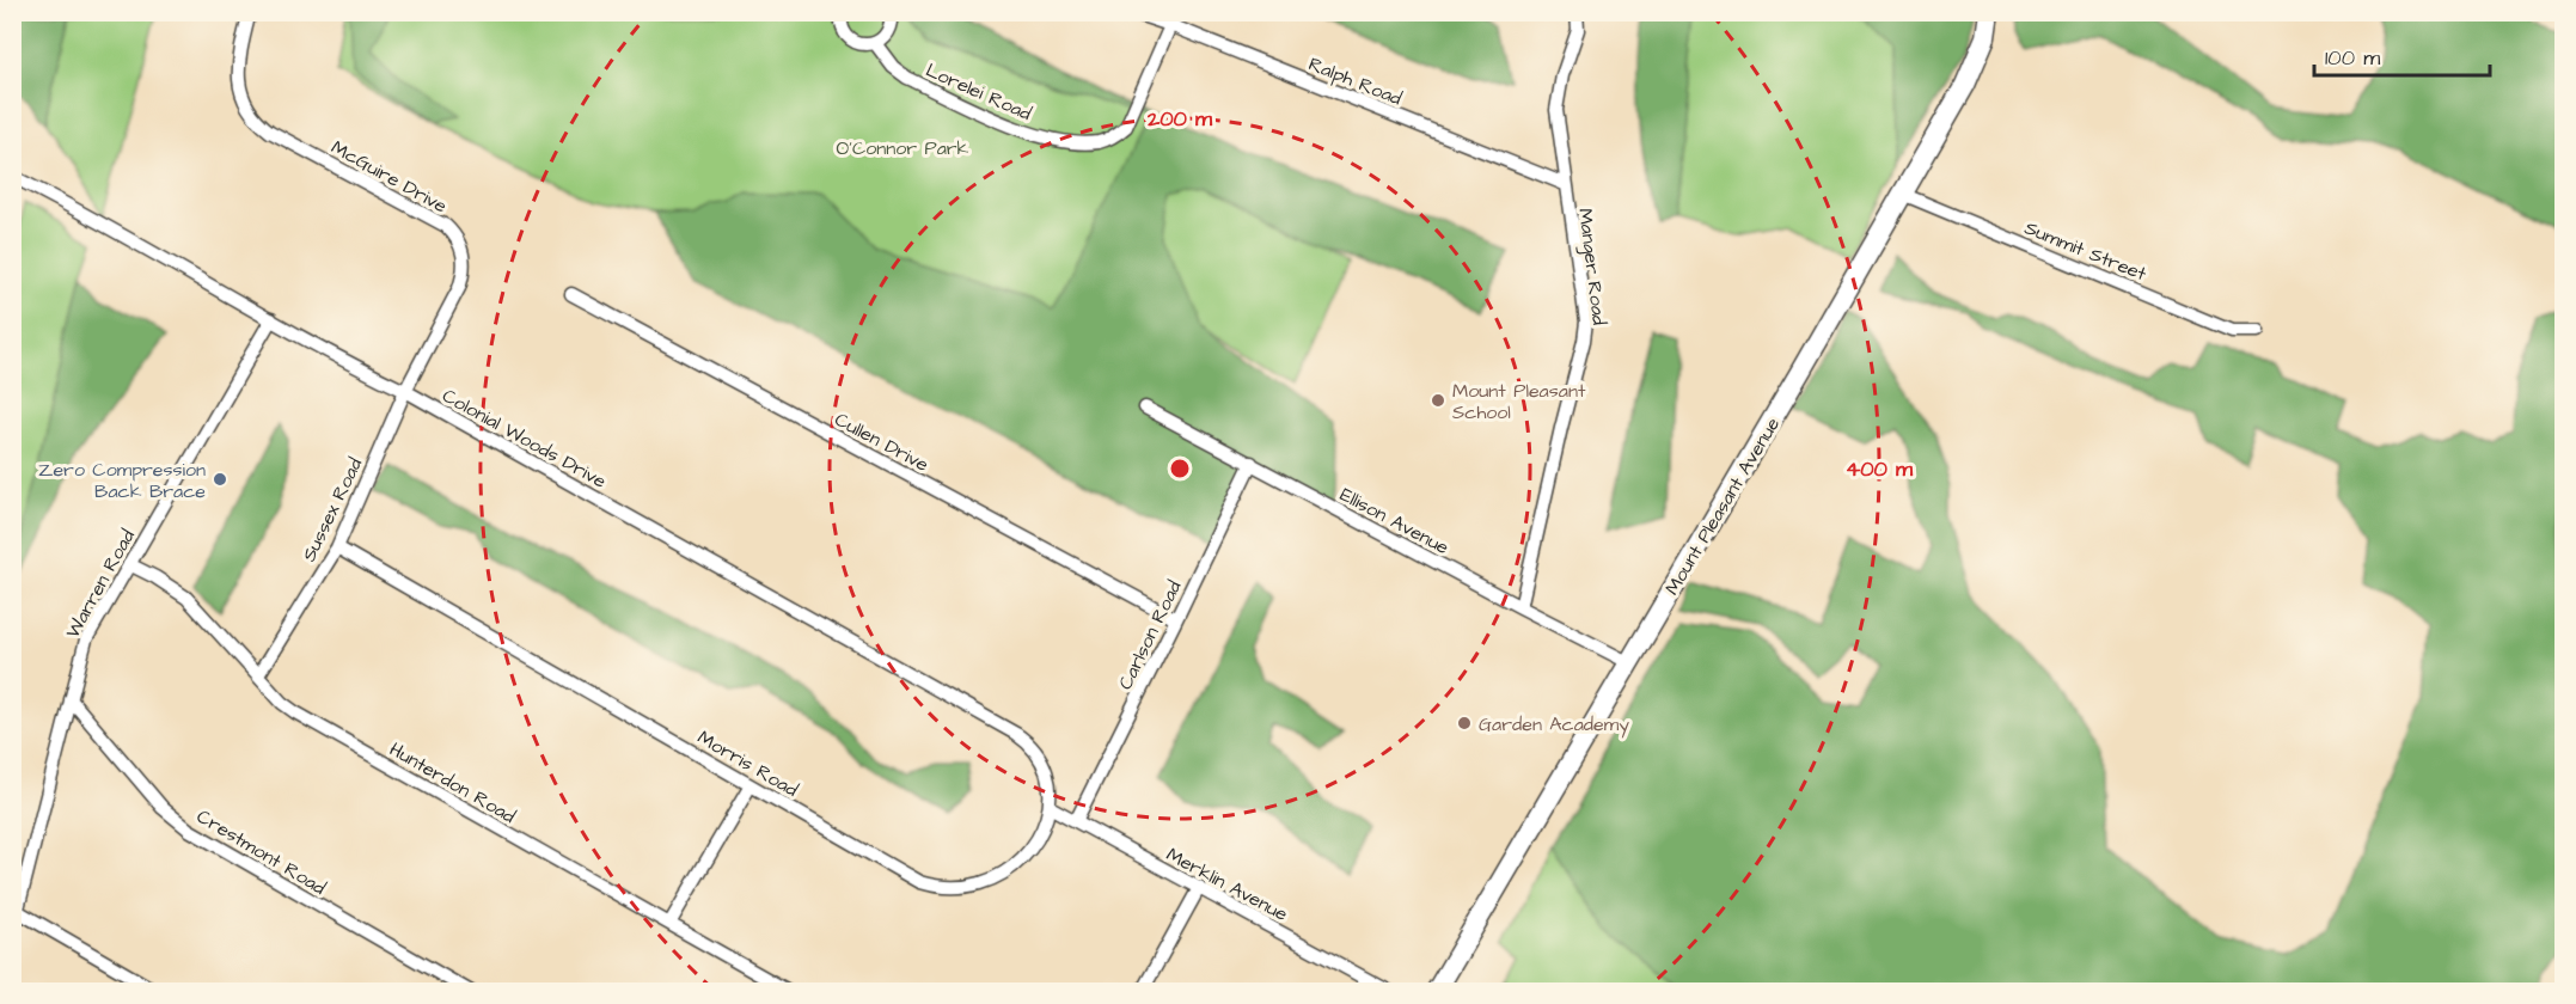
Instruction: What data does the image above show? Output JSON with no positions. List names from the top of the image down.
{
  "streets": {
    "main road": ["Mount Pleasant Avenue"],
    "street": [
      "Ralph Road",
      "Lorelei Road",
      "McGuire Drive",
      "Summit Street",
      "Manger Road",
      "Colonial Woods Drive",
      "Cullen Drive",
      "Sussex Road",
      "Ellison Avenue",
      "Warren Road",
      "Carlson Road",
      "Morris Road",
      "Hunterdon Road",
      "Crestmont Road",
      "Merklin Avenue"
    ]
  },
  "crossings": [
    ["Ralph Road", "Lorelei Road"],
    ["Ralph Road", "Manger Road"],
    ["McGuire Drive", "Colonial Woods Drive"],
    ["McGuire Drive", "Sussex Road"],
    ["Summit Street", "Mount Pleasant Avenue"],
    ["Manger Road", "Ellison Avenue"],
    ["Colonial Woods Drive", "Sussex Road"],
    ["Colonial Woods Drive", "Warren Road"],
    ["Colonial Woods Drive", "Morris Road"],
    ["Cullen Drive", "Carlson Road"],
    ["Mount Pleasant Avenue", "Ellison Avenue"],
    ["Sussex Road", "Morris Road"],
    ["Sussex Road", "Hunterdon Road"],
    ["Ellison Avenue", "Carlson Road"],
    ["Warren Road", "Hunterdon Road"],
    ["Warren Road", "Crestmont Road"],
    ["Carlson Road", "Merklin Avenue"],
    ["Morris Road", "Merklin Avenue"]
  ],
  "parks": ["O'Connor Park"],
  "places": ["Mount Pleasant School", "Zero Compression Back Brace", "Garden Academy"],
  "scale_bar": "100 m",
  "rings": ["200 m", "400 m"]
}
